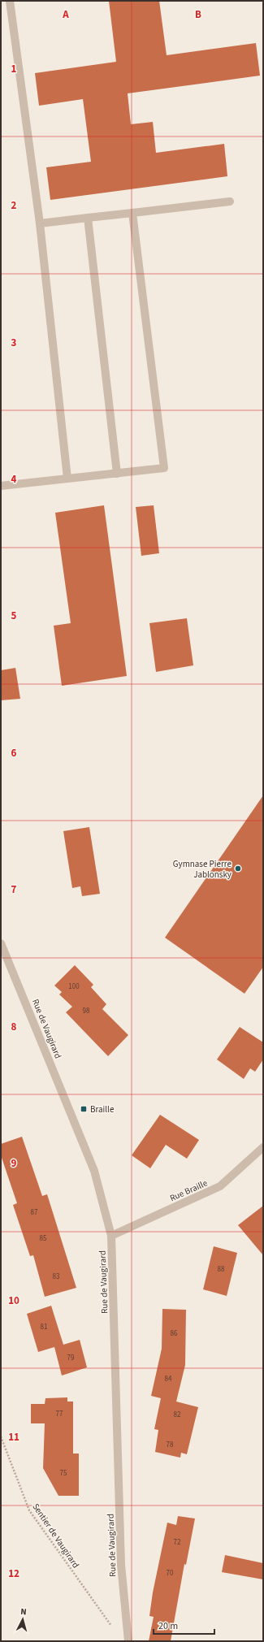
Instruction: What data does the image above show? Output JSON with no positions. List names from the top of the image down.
{
  "streets": {
    "street": ["Rue de Vaugirard", "Rue Braille"],
    "path": ["Sentier de Vaugirard"]
  },
  "crossings": [
    ["Rue de Vaugirard", "Rue Braille"]
  ],
  "places": {
    "other": ["Gymnase Pierre Jablonsky"],
    "transit": ["Braille"]
  },
  "house_numbers": [
    "100",
    "98",
    "87",
    "85",
    "88",
    "83",
    "81",
    "86",
    "79",
    "84",
    "77",
    "82",
    "78",
    "75",
    "72",
    "70"
  ],
  "scale_bar": "20 m",
  "north": "top",
  "grid": {
    "columns": ["A", "B"],
    "rows": [
      "1",
      "2",
      "3",
      "4",
      "5",
      "6",
      "7",
      "8",
      "9",
      "10",
      "11",
      "12"
    ]
  }
}
